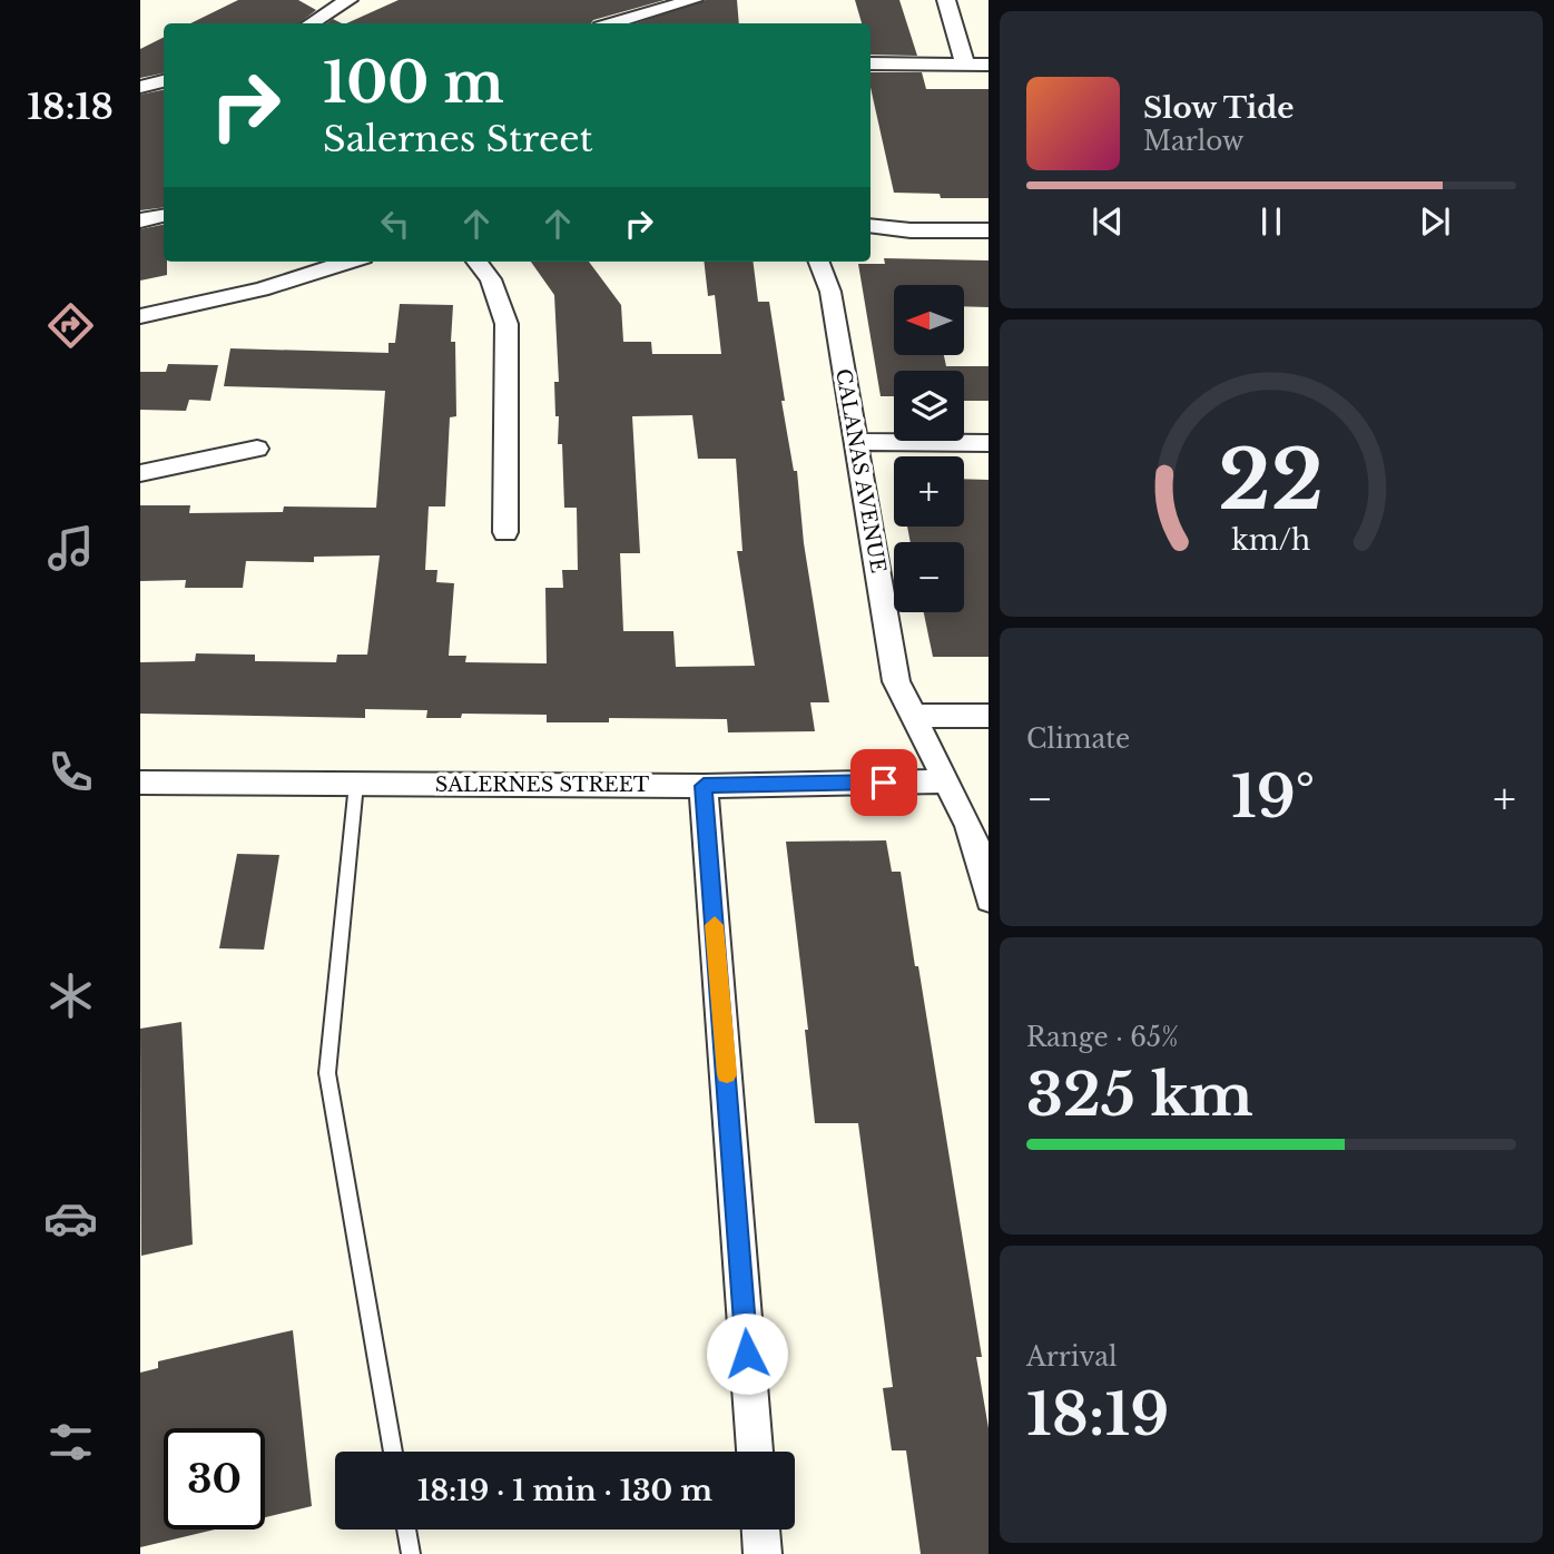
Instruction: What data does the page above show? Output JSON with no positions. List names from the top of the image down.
{
  "streets": {
    "street": ["CALANAS AVENUE", "SALERNES STREET"]
  },
  "crossings": [
    ["CALANAS AVENUE", "SALERNES STREET"]
  ],
  "north": "left",
  "page": {
    "tabs": "18:18",
    "turn": ["100 m", "Salernes Street"],
    "song": ["Slow Tide", "Marlow"],
    "map_buttons": ["+", "−"],
    "tile": [
      "Climate",
      ["Range · 65%", "325 km"],
      ["Arrival", "18:19"]
    ],
    "heat": ["−", "19°", "+"],
    "limit": "30",
    "trip": "18:19 · 1 min · 130 m",
    "gauge": ["22", "km/h"]
  }
}
